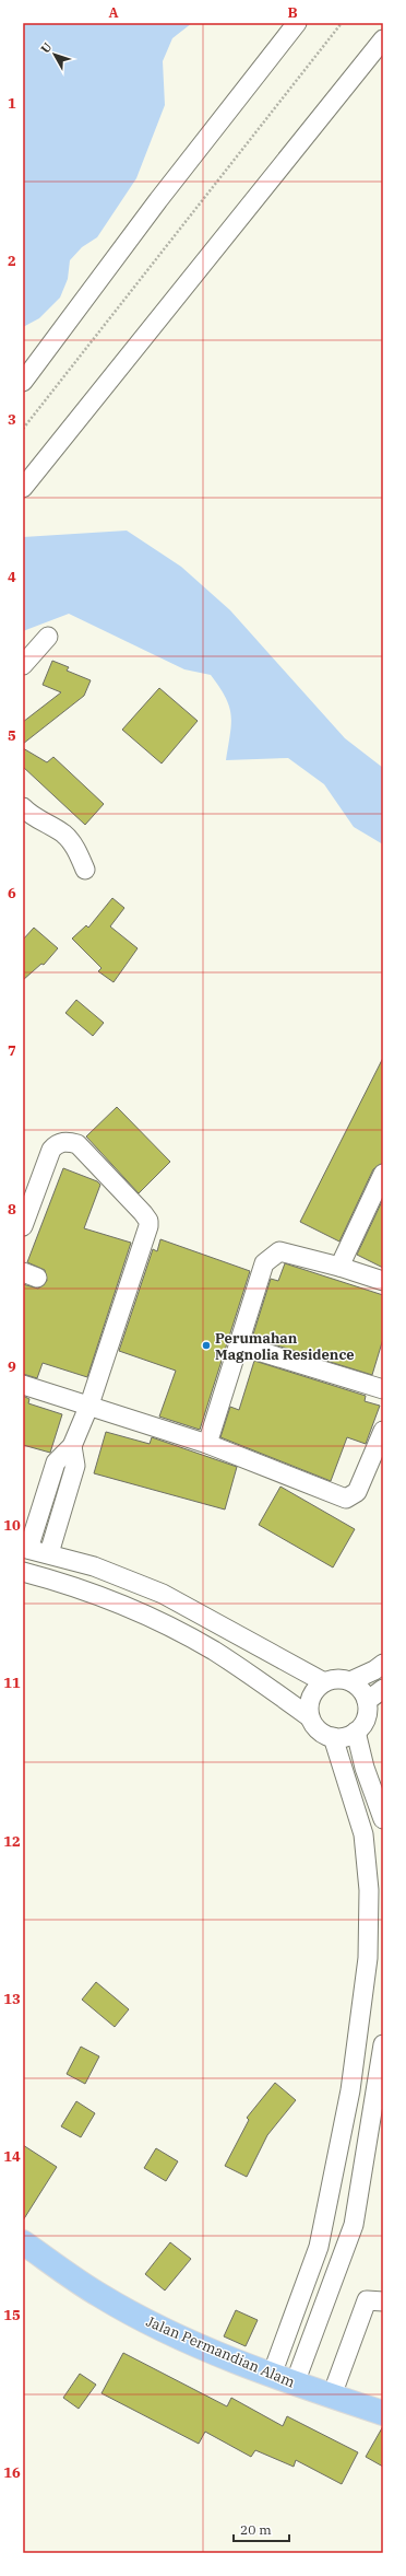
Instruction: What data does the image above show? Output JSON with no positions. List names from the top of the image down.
{
  "streets": {
    "main road": ["Jalan Permandian Alam"]
  },
  "places": ["Perumahan Magnolia Residence"],
  "scale_bar": "20 m",
  "north": "top left",
  "grid": {
    "columns": ["A", "B"],
    "rows": [
      "1",
      "2",
      "3",
      "4",
      "5",
      "6",
      "7",
      "8",
      "9",
      "10",
      "11",
      "12",
      "13",
      "14",
      "15",
      "16"
    ]
  }
}
